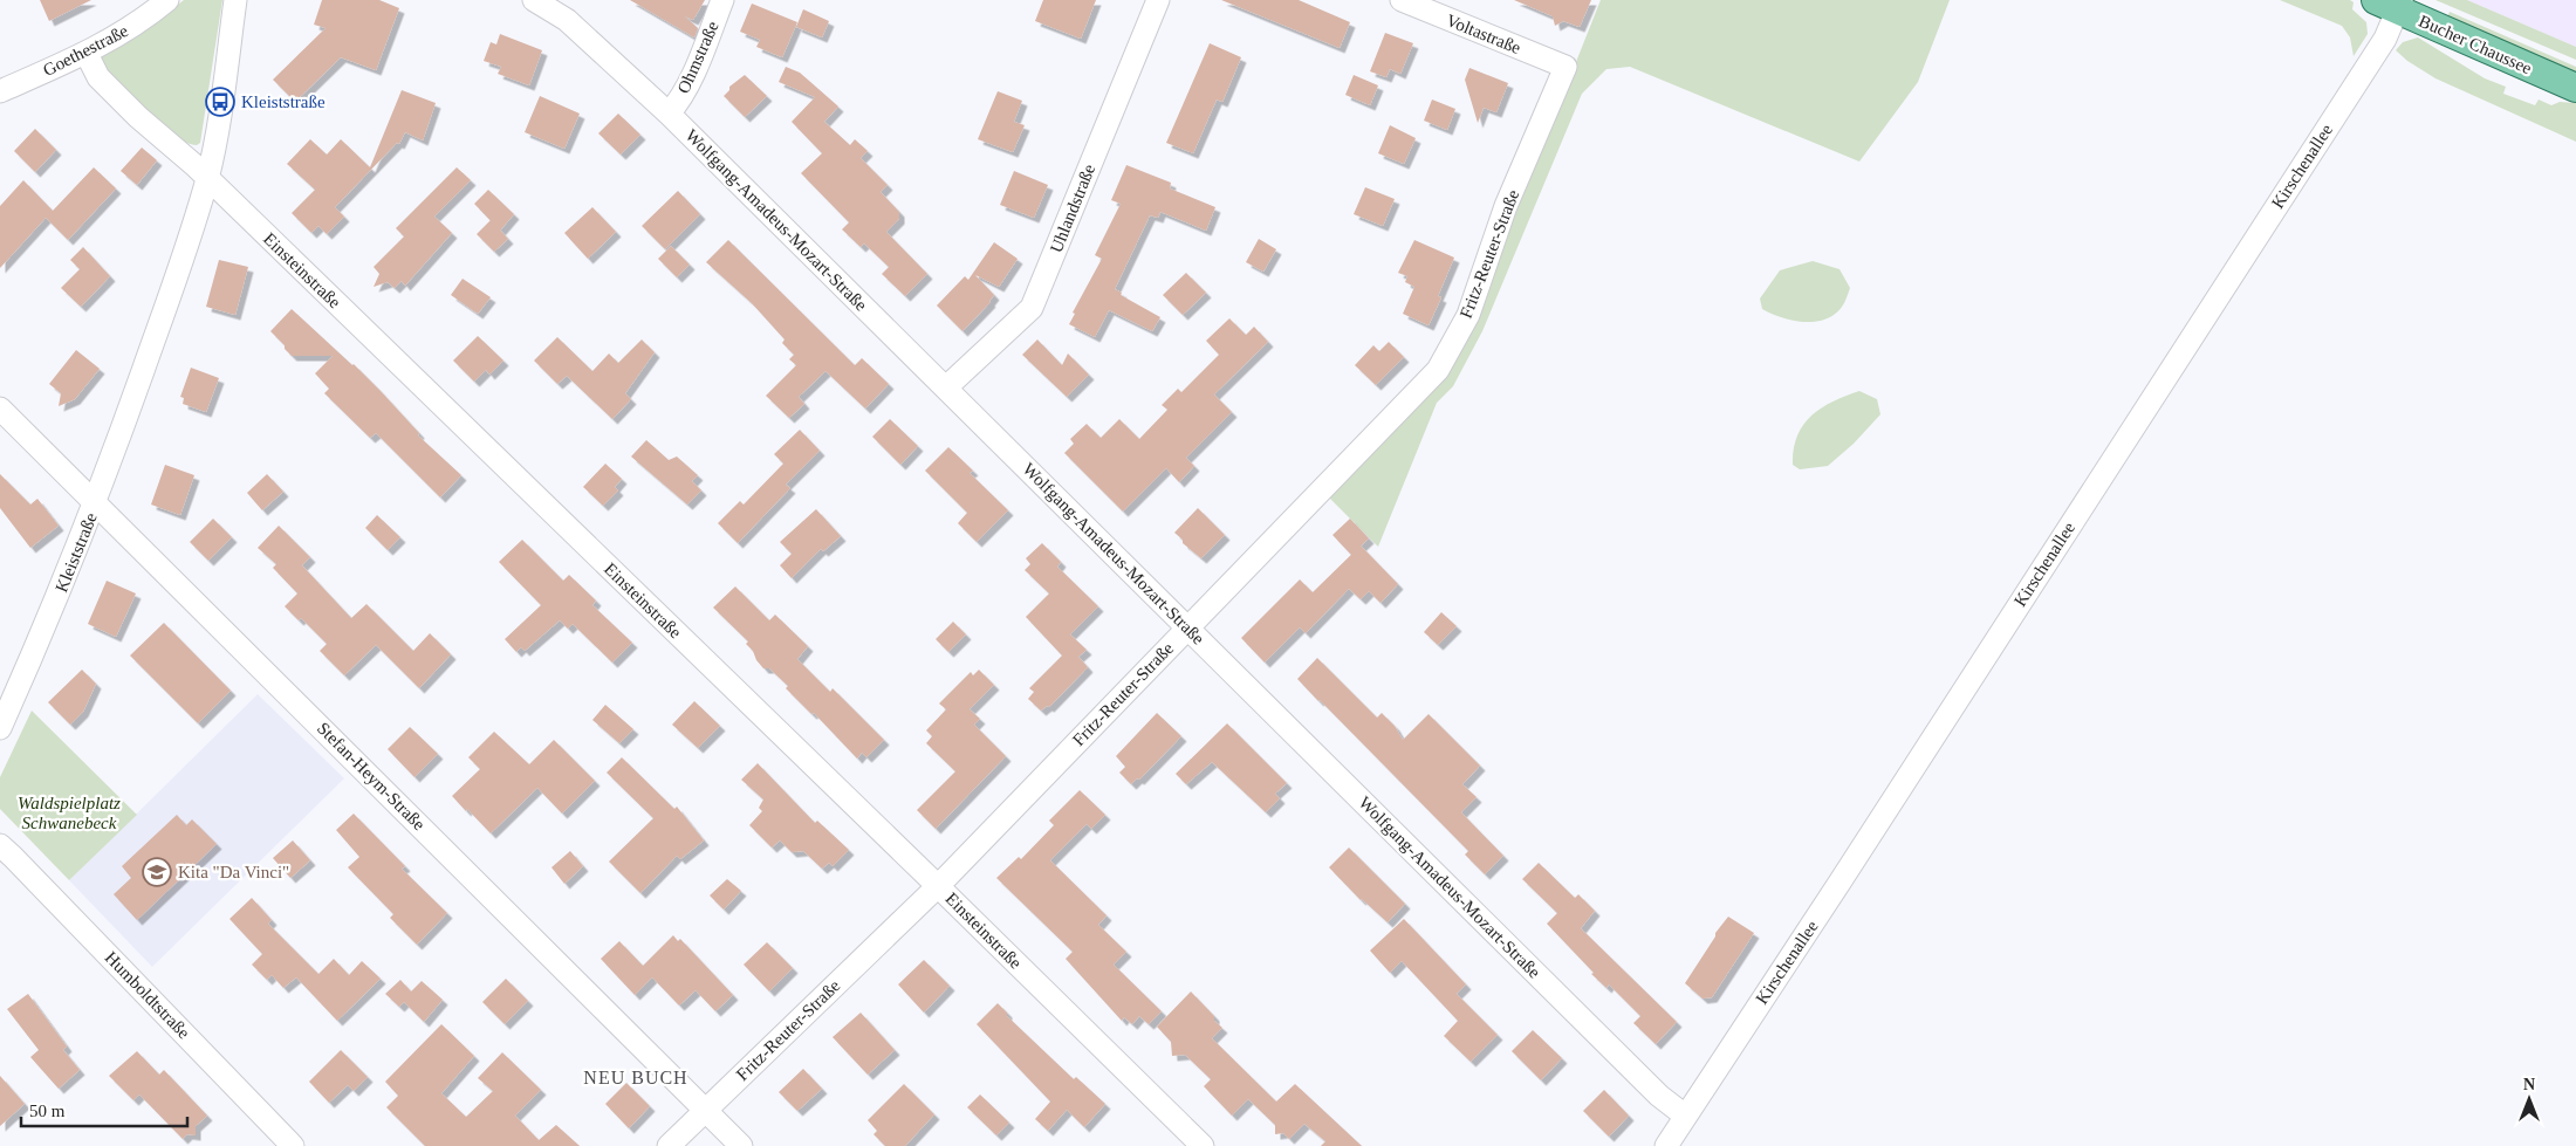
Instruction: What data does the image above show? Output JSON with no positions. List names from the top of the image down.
{
  "streets": {
    "main road": ["Bucher Chaussee"],
    "street": [
      "Voltastraße",
      "Goethestraße",
      "Ohmstraße",
      "Kirschenallee",
      "Uhlandstraße",
      "Wolfgang-Amadeus-Mozart-Straße",
      "Fritz-Reuter-Straße",
      "Einsteinstraße",
      "Kleiststraße",
      "Stefan-Heym-Straße",
      "Humboldtstraße"
    ]
  },
  "crossings": [
    ["Voltastraße", "Fritz-Reuter-Straße"],
    ["Bucher Chaussee", "Kirschenallee"],
    ["Goethestraße", "Einsteinstraße"],
    ["Ohmstraße", "Wolfgang-Amadeus-Mozart-Straße"],
    ["Kirschenallee", "Wolfgang-Amadeus-Mozart-Straße"],
    ["Uhlandstraße", "Wolfgang-Amadeus-Mozart-Straße"],
    ["Wolfgang-Amadeus-Mozart-Straße", "Fritz-Reuter-Straße"],
    ["Fritz-Reuter-Straße", "Einsteinstraße"],
    ["Fritz-Reuter-Straße", "Stefan-Heym-Straße"],
    ["Einsteinstraße", "Kleiststraße"],
    ["Kleiststraße", "Stefan-Heym-Straße"]
  ],
  "districts": ["NEU BUCH"],
  "parks": ["Waldspielplatz Schwanebeck"],
  "places": {
    "bus stop": ["Kleiststraße"],
    "school or university": ["Kita \"Da Vinci\""]
  },
  "scale_bar": "50 m",
  "north": "top"
}
